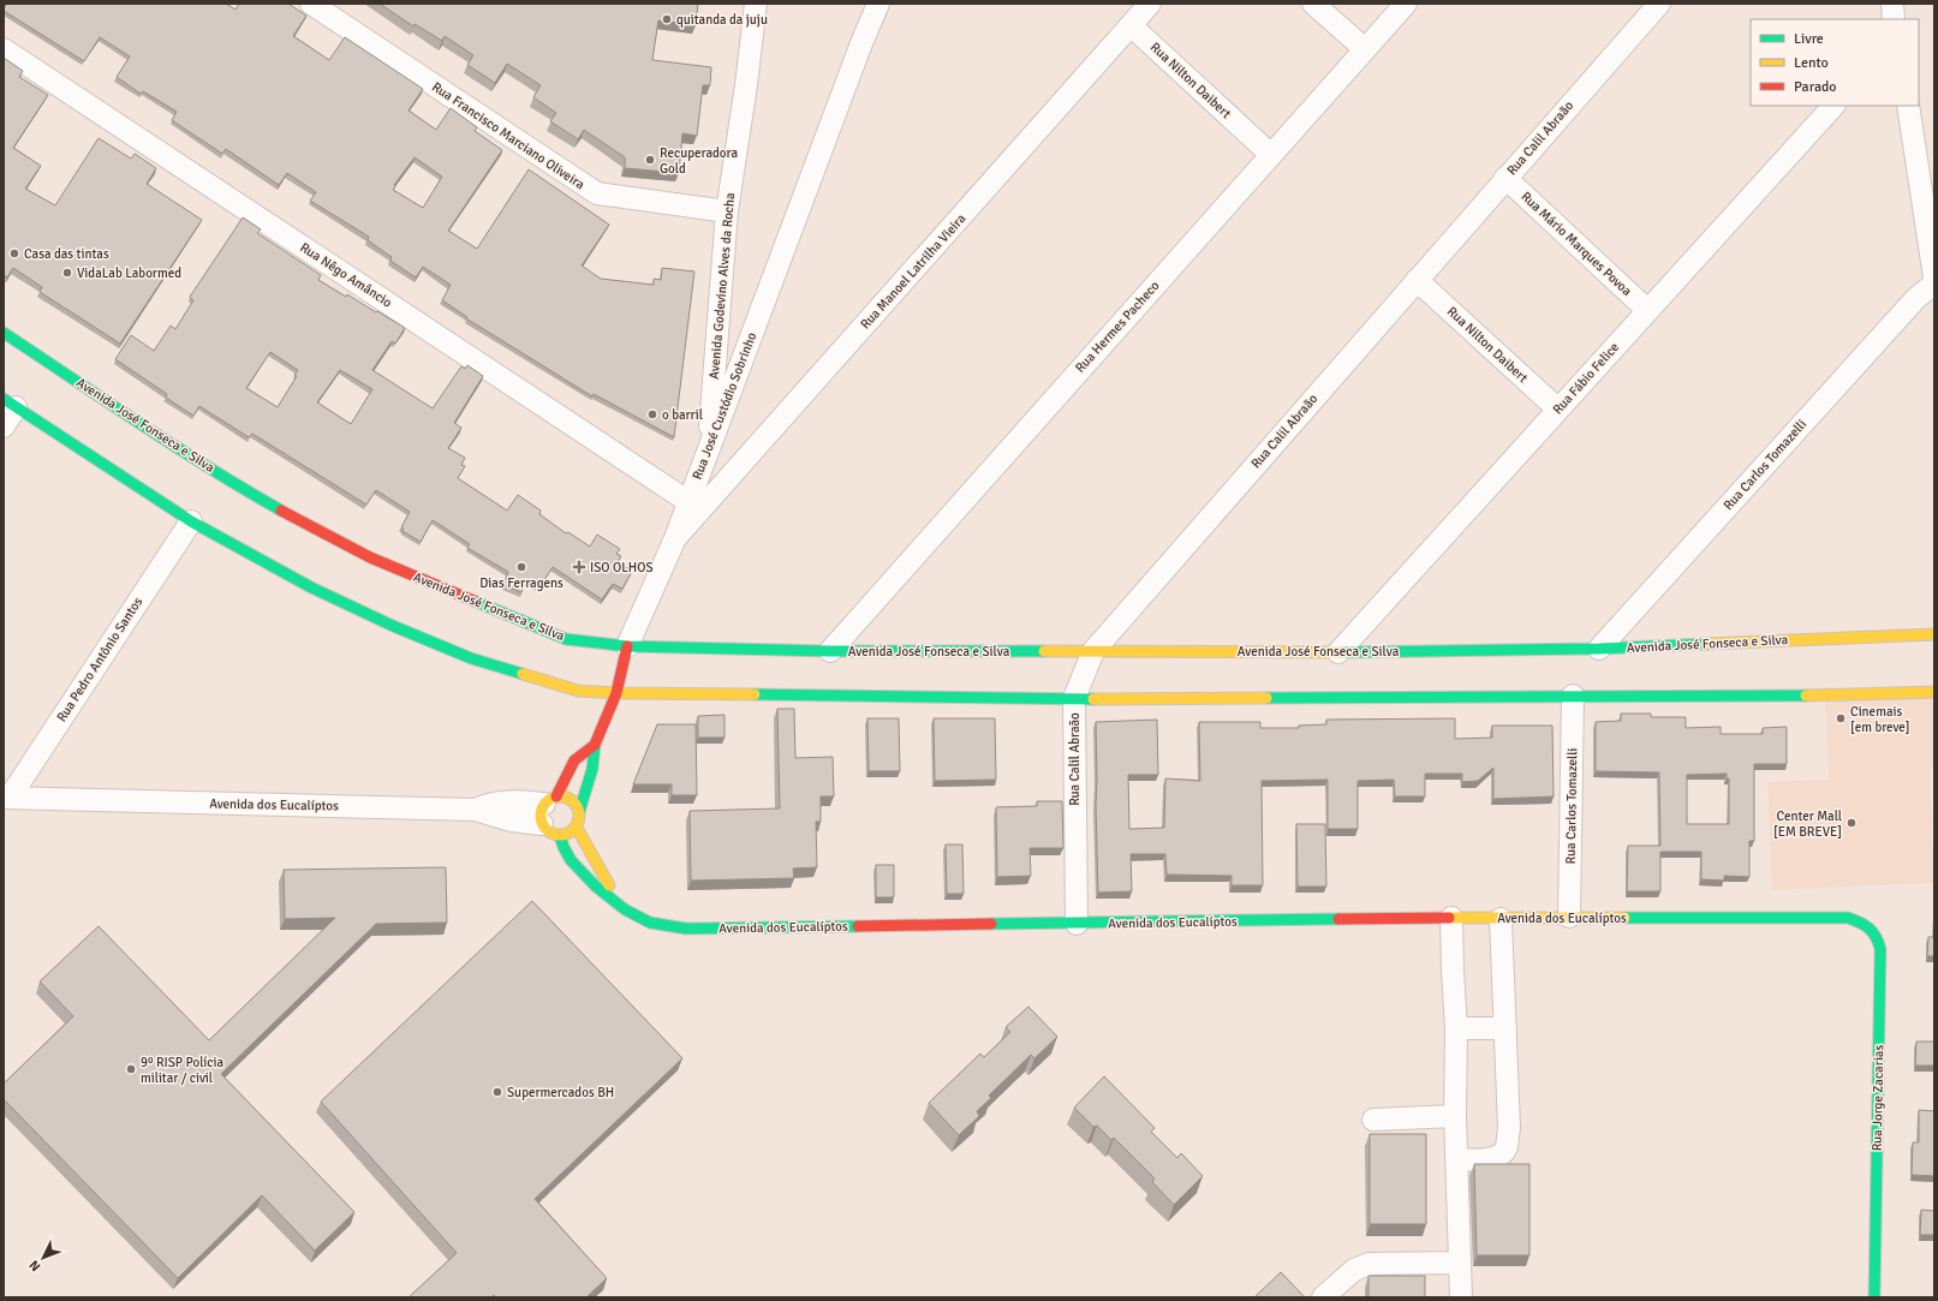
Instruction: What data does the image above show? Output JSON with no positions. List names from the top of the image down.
{
  "streets": {
    "main road": [
      "Rua José Custódio Sobrinho",
      "Avenida José Fonseca e Silva",
      "Avenida dos Eucalíptos",
      "Rua Jorge Zacarias"
    ],
    "street": [
      "Rua Nilton Daibert",
      "Rua Francisco Marciano Oliveira",
      "Rua Calil Abraão",
      "Rua Mário Marques Povoa",
      "Rua Manoel Latrilha Vieira",
      "Rua Nêgo Amâncio",
      "Avenida Godevino Alves da Rocha",
      "Rua Hermes Pacheco",
      "Rua Fábio Felice",
      "Rua Carlos Tomazelli",
      "Rua Pedro Antônio Santos"
    ]
  },
  "crossings": [
    ["Rua Nilton Daibert", "Rua Calil Abraão"],
    ["Rua Nilton Daibert", "Rua Manoel Latrilha Vieira"],
    ["Rua Nilton Daibert", "Rua Hermes Pacheco"],
    ["Rua Nilton Daibert", "Rua Fábio Felice"],
    ["Rua Francisco Marciano Oliveira", "Avenida Godevino Alves da Rocha"],
    ["Rua Calil Abraão", "Rua Mário Marques Povoa"],
    ["Rua Calil Abraão", "Avenida José Fonseca e Silva"],
    ["Rua Calil Abraão", "Avenida dos Eucalíptos"],
    ["Rua Mário Marques Povoa", "Rua Fábio Felice"],
    ["Rua Manoel Latrilha Vieira", "Rua José Custódio Sobrinho"],
    ["Rua Nêgo Amâncio", "Rua José Custódio Sobrinho"],
    ["Avenida Godevino Alves da Rocha", "Rua José Custódio Sobrinho"],
    ["Rua Hermes Pacheco", "Avenida José Fonseca e Silva"],
    ["Rua Fábio Felice", "Avenida José Fonseca e Silva"],
    ["Rua José Custódio Sobrinho", "Avenida José Fonseca e Silva"],
    ["Rua José Custódio Sobrinho", "Avenida dos Eucalíptos"],
    ["Avenida José Fonseca e Silva", "Rua Carlos Tomazelli"],
    ["Rua Carlos Tomazelli", "Avenida dos Eucalíptos"],
    ["Rua Pedro Antônio Santos", "Avenida dos Eucalíptos"],
    ["Avenida dos Eucalíptos", "Rua Jorge Zacarias"]
  ],
  "places": {
    "other": [
      "quitanda da juju",
      "Recuperadora Gold",
      "Casa das tintas",
      "VidaLab Labormed",
      "o barril",
      "Dias Ferragens",
      "Cinemais [em breve]",
      "Center Mall [EM BREVE]",
      "9º RISP Polícia militar / civil",
      "Supermercados BH"
    ],
    "health": ["ISO OLHOS"]
  },
  "legend": ["Livre", "Lento", "Parado"],
  "north": "bottom left"
}
